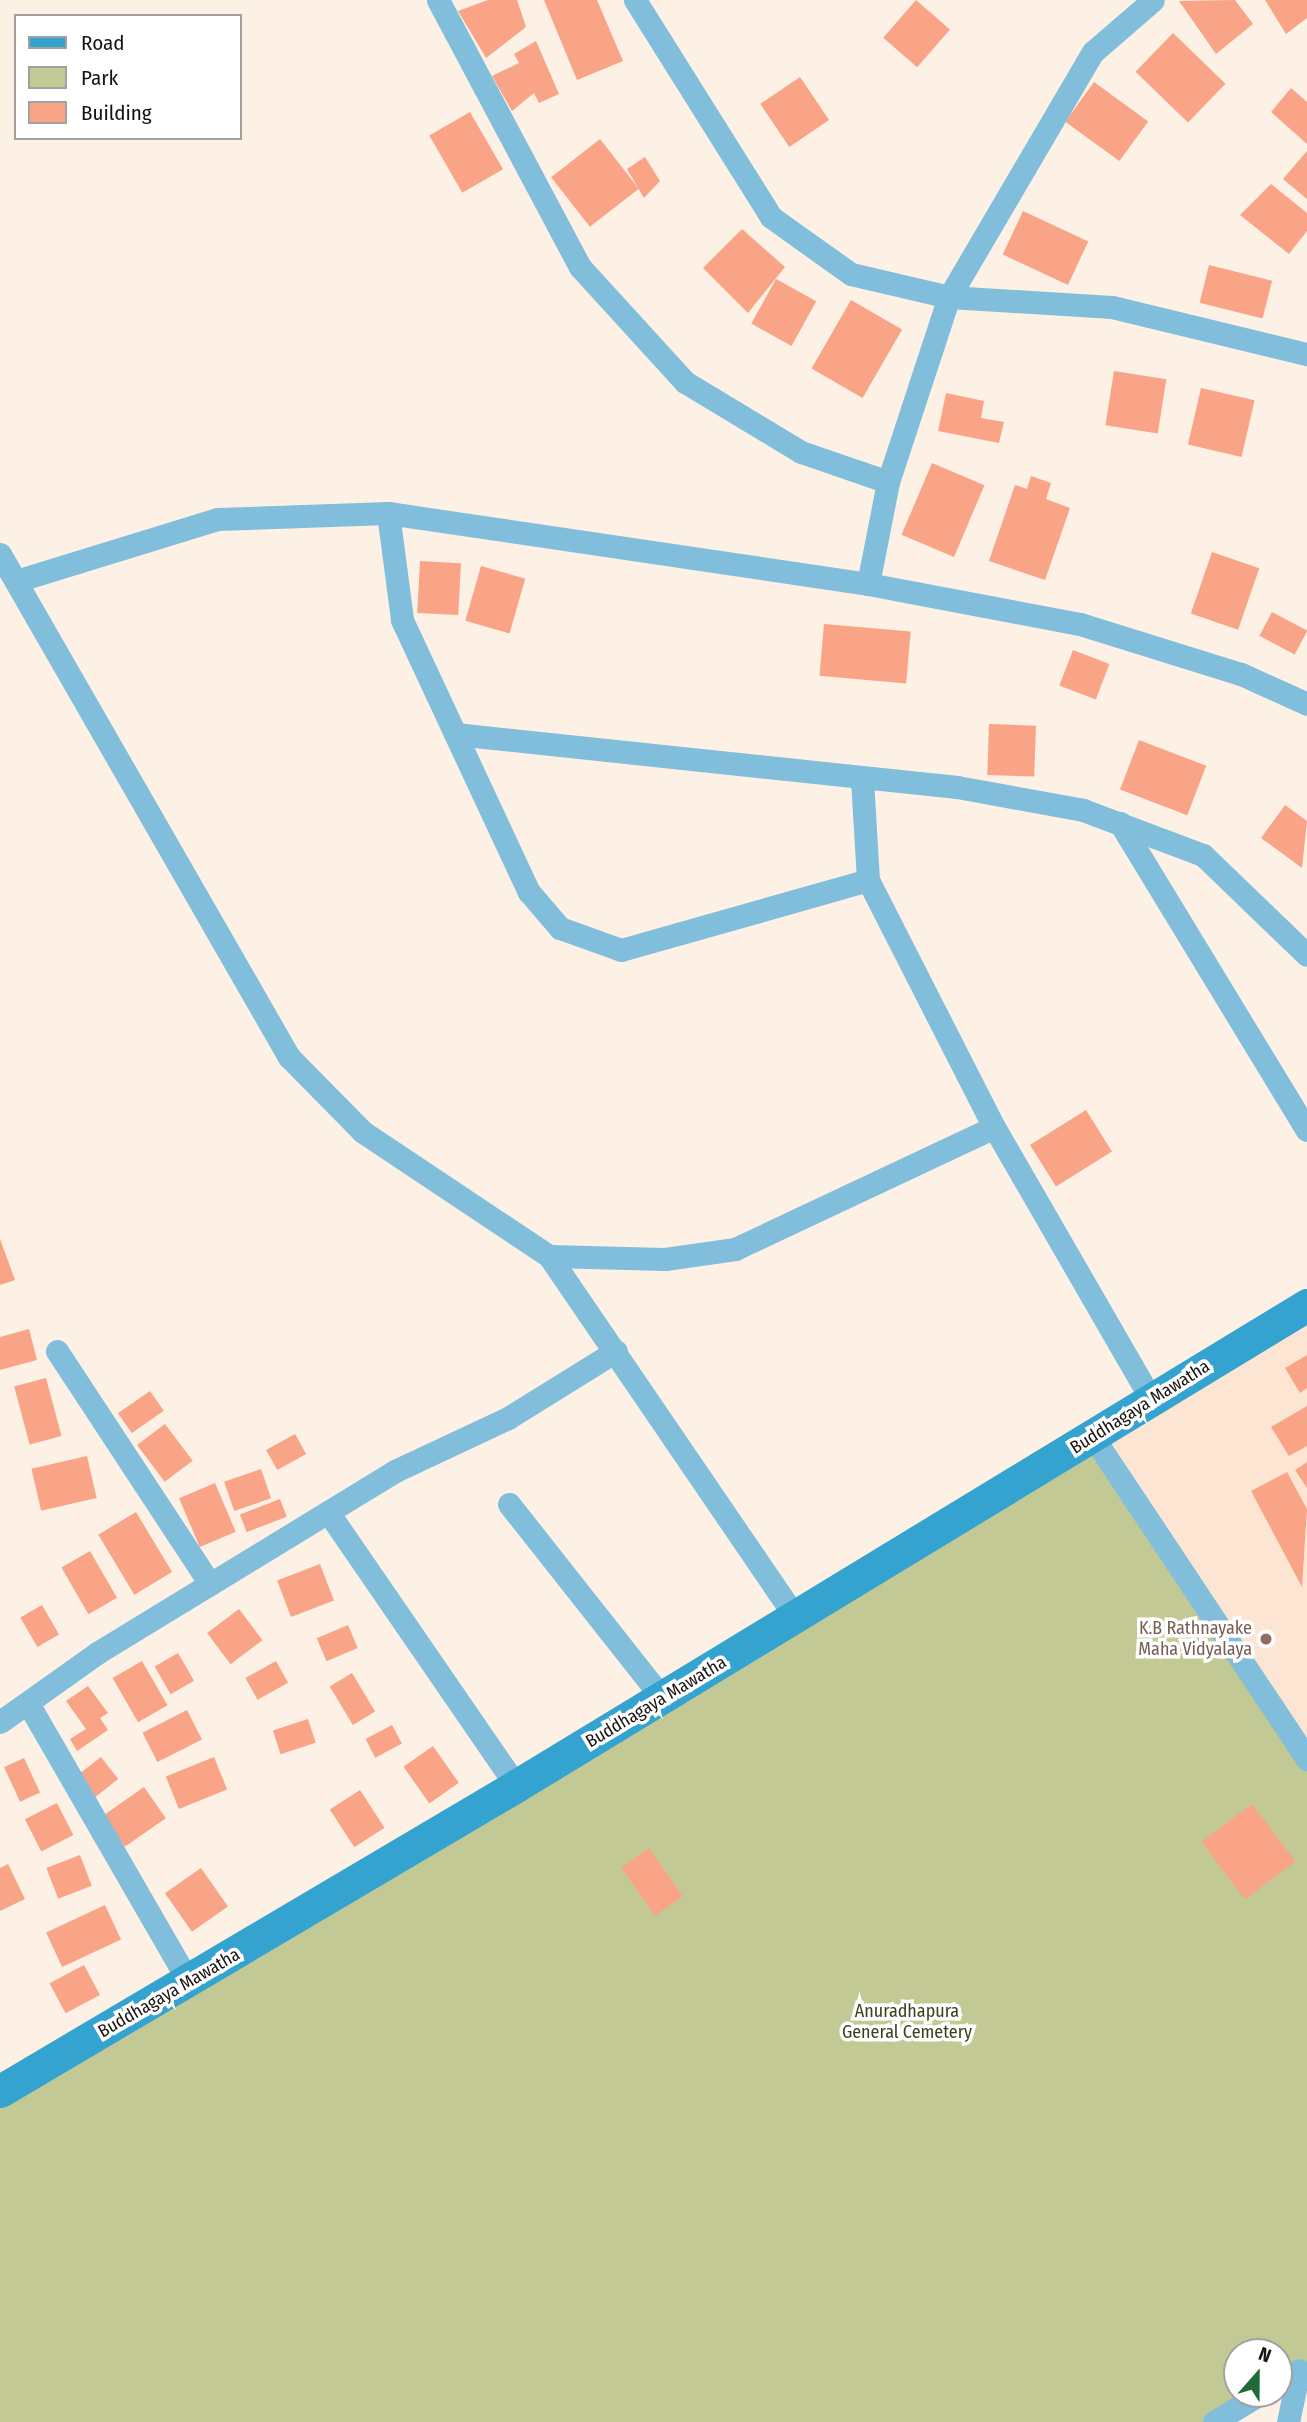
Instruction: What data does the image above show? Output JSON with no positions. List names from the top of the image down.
{
  "streets": {
    "main road": ["Buddhagaya Mawatha"]
  },
  "parks": ["Anuradhapura General Cemetery"],
  "places": ["K.B Rathnayake Maha Vidyalaya"],
  "legend": ["Road", "Park", "Building"],
  "north": "top"
}
